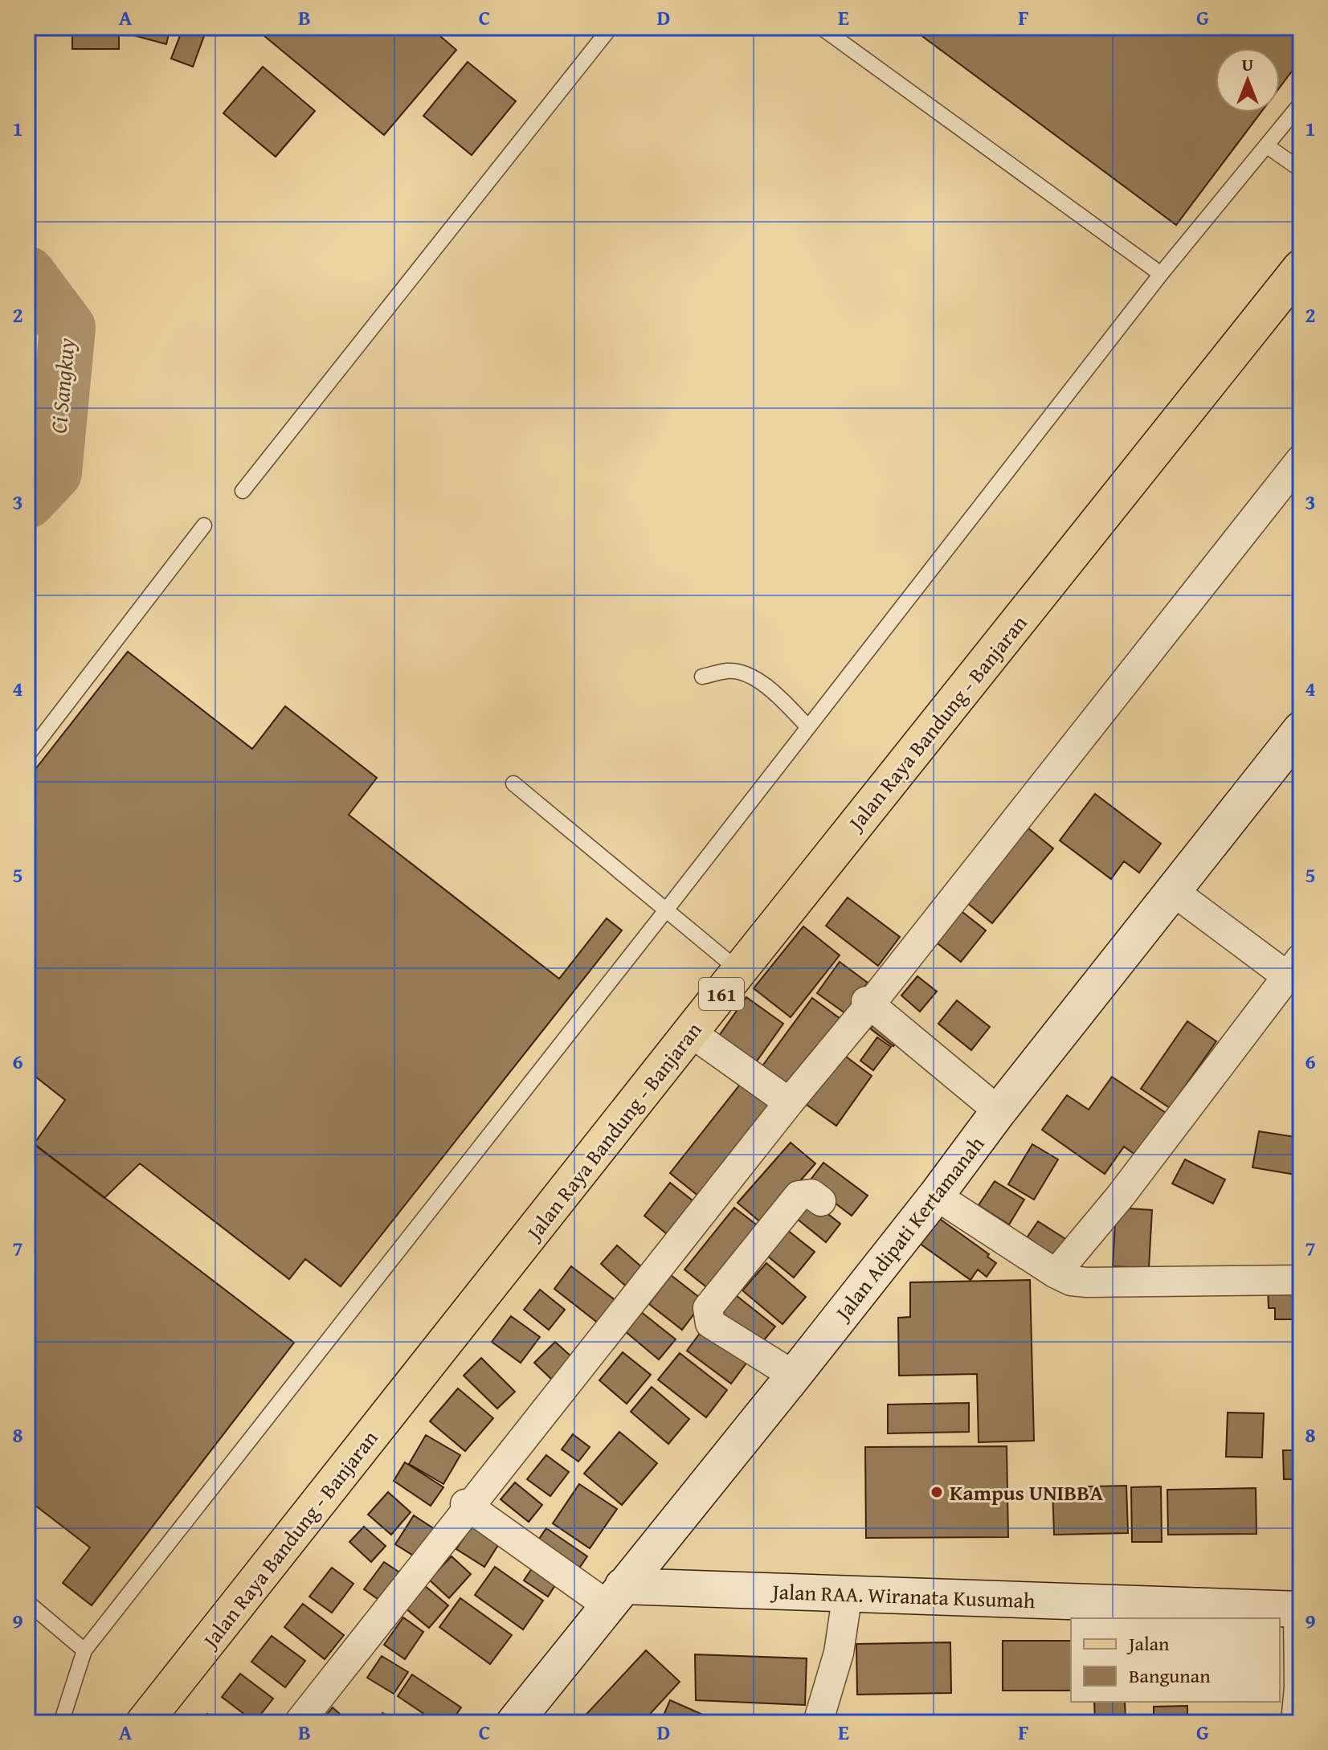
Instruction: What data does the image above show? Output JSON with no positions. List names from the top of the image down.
{
  "streets": {
    "main road": [
      "Jalan Raya Bandung - Banjaran",
      "161",
      "Jalan Adipati Kertamanah",
      "Jalan RAA. Wiranata Kusumah"
    ]
  },
  "crossings": [
    ["Jalan Adipati Kertamanah", "Jalan RAA. Wiranata Kusumah"]
  ],
  "water": ["Ci Sangkuy"],
  "places": ["Kampus UNIBBA"],
  "legend": ["Jalan", "Bangunan"],
  "north": "top",
  "grid": {
    "columns": [
      "A",
      "B",
      "C",
      "D",
      "E",
      "F",
      "G"
    ],
    "rows": [
      "1",
      "2",
      "3",
      "4",
      "5",
      "6",
      "7",
      "8",
      "9"
    ]
  }
}
